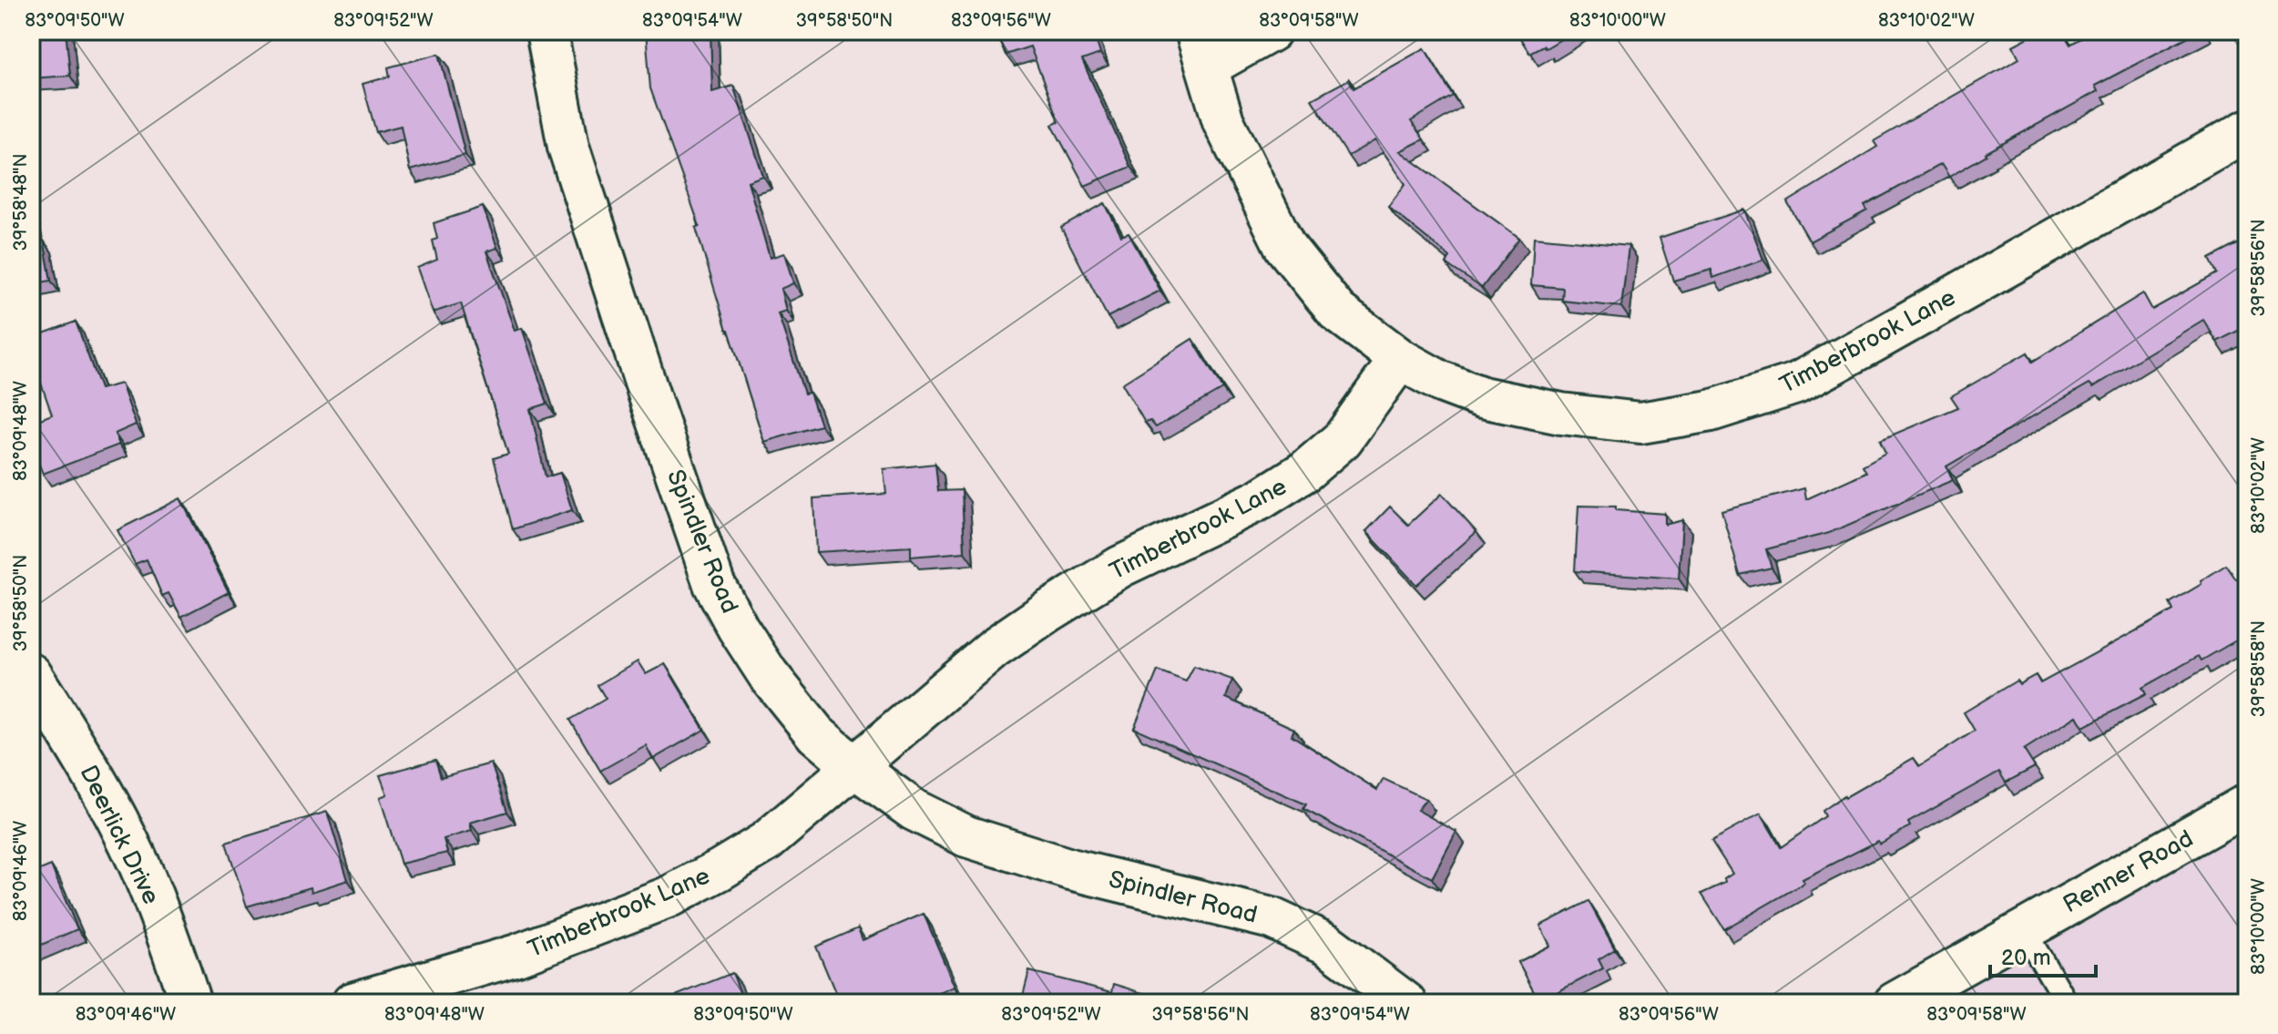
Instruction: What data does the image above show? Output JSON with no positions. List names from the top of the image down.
{
  "streets": {
    "street": [
      "Timberbrook Lane",
      "Spindler Road",
      "Deerlick Drive",
      "Renner Road"
    ]
  },
  "crossings": [
    ["Timberbrook Lane", "Spindler Road"]
  ],
  "scale_bar": "20 m",
  "coordinates": [
    "83°09'50\"W",
    "83°09'52\"W",
    "83°09'54\"W",
    "39°58'50\"N",
    "83°09'56\"W",
    "83°09'58\"W",
    "83°10'00\"W",
    "83°10'02\"W",
    "39°58'48\"N",
    "39°58'56\"N",
    "83°09'48\"W",
    "39°58'58\"N",
    "83°09'46\"W"
  ]
}
